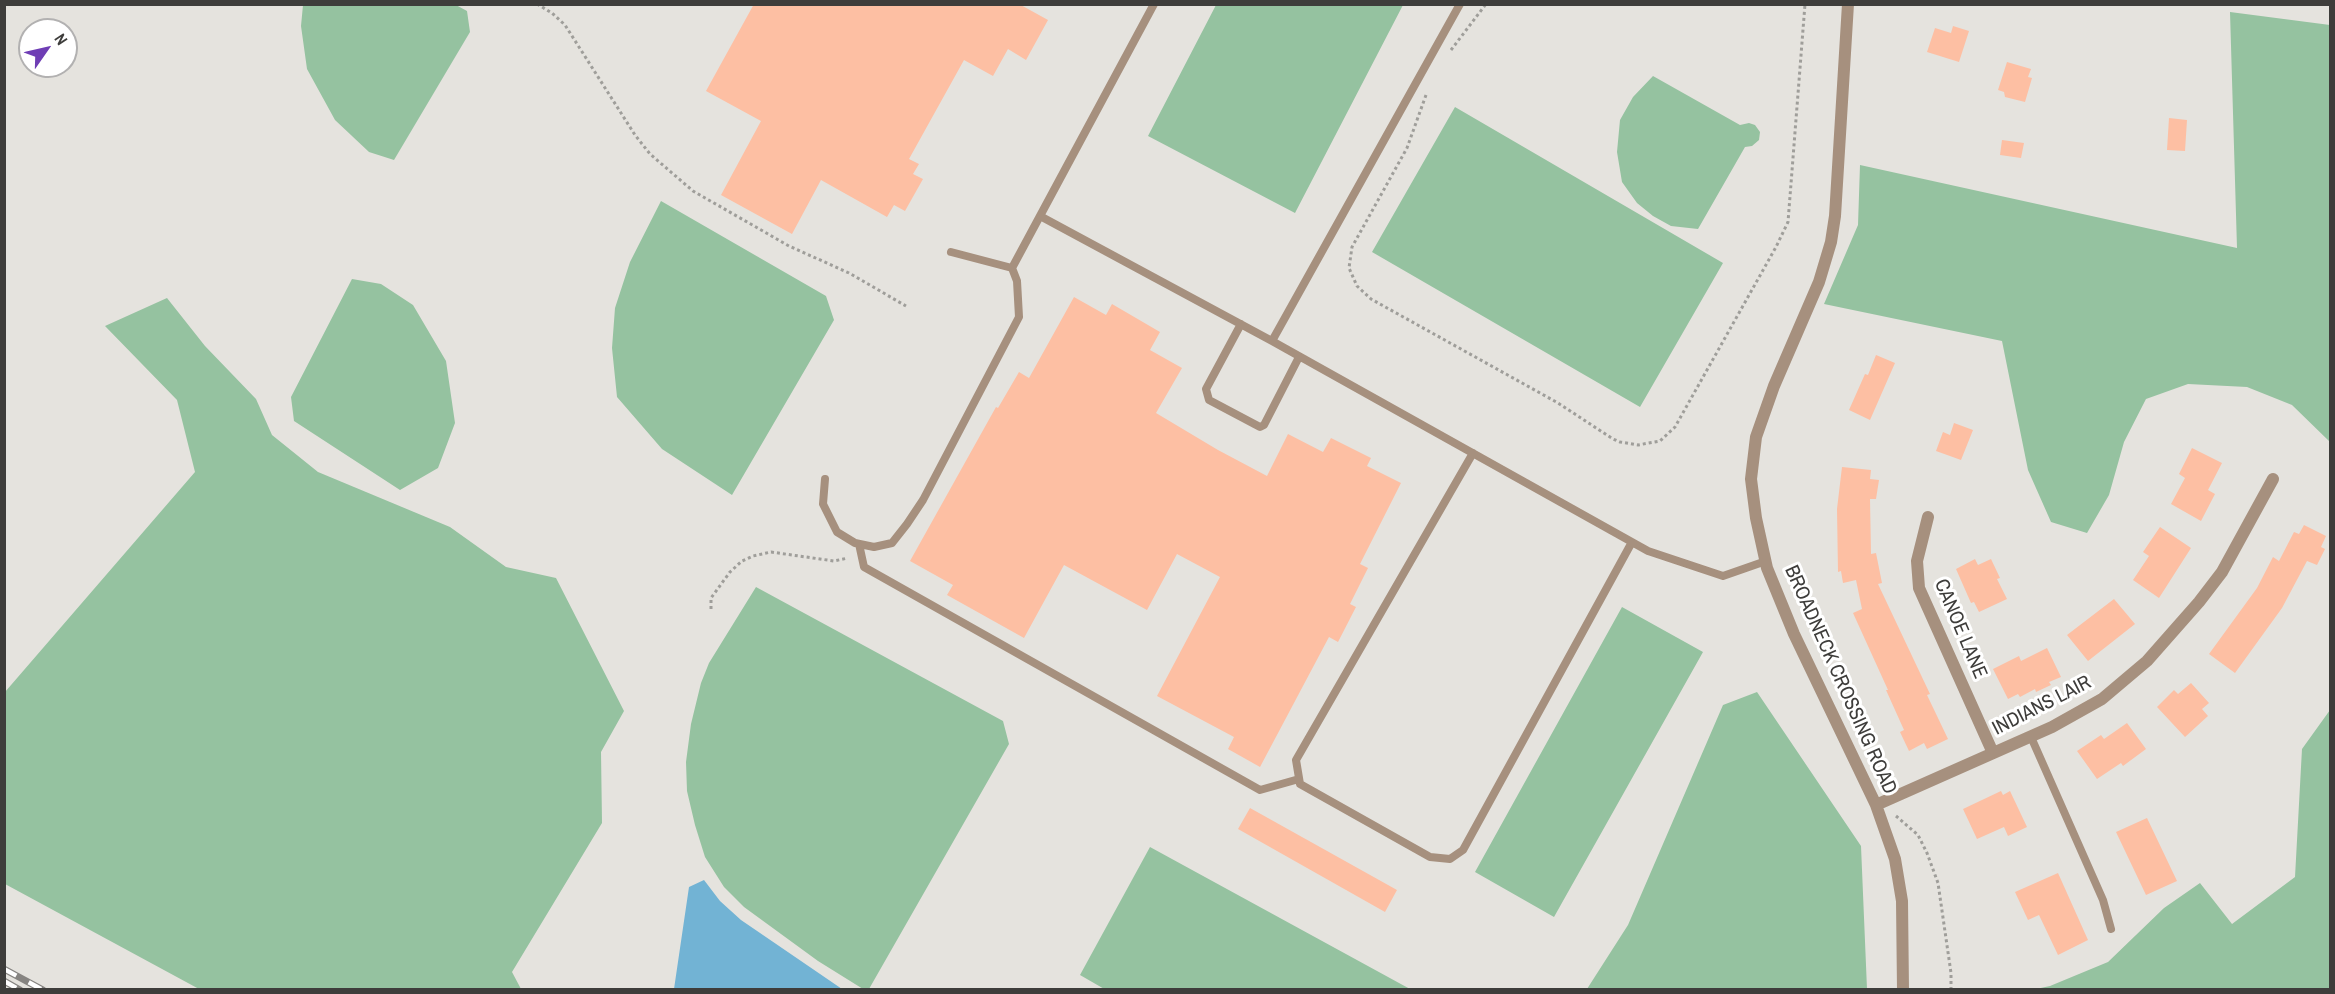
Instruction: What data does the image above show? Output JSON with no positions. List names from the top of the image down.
{
  "streets": {
    "street": ["CANOE LANE", "BROADNECK CROSSING ROAD", "INDIANS LAIR"]
  },
  "crossings": [
    ["CANOE LANE", "INDIANS LAIR"],
    ["BROADNECK CROSSING ROAD", "INDIANS LAIR"]
  ],
  "north": "top right"
}
